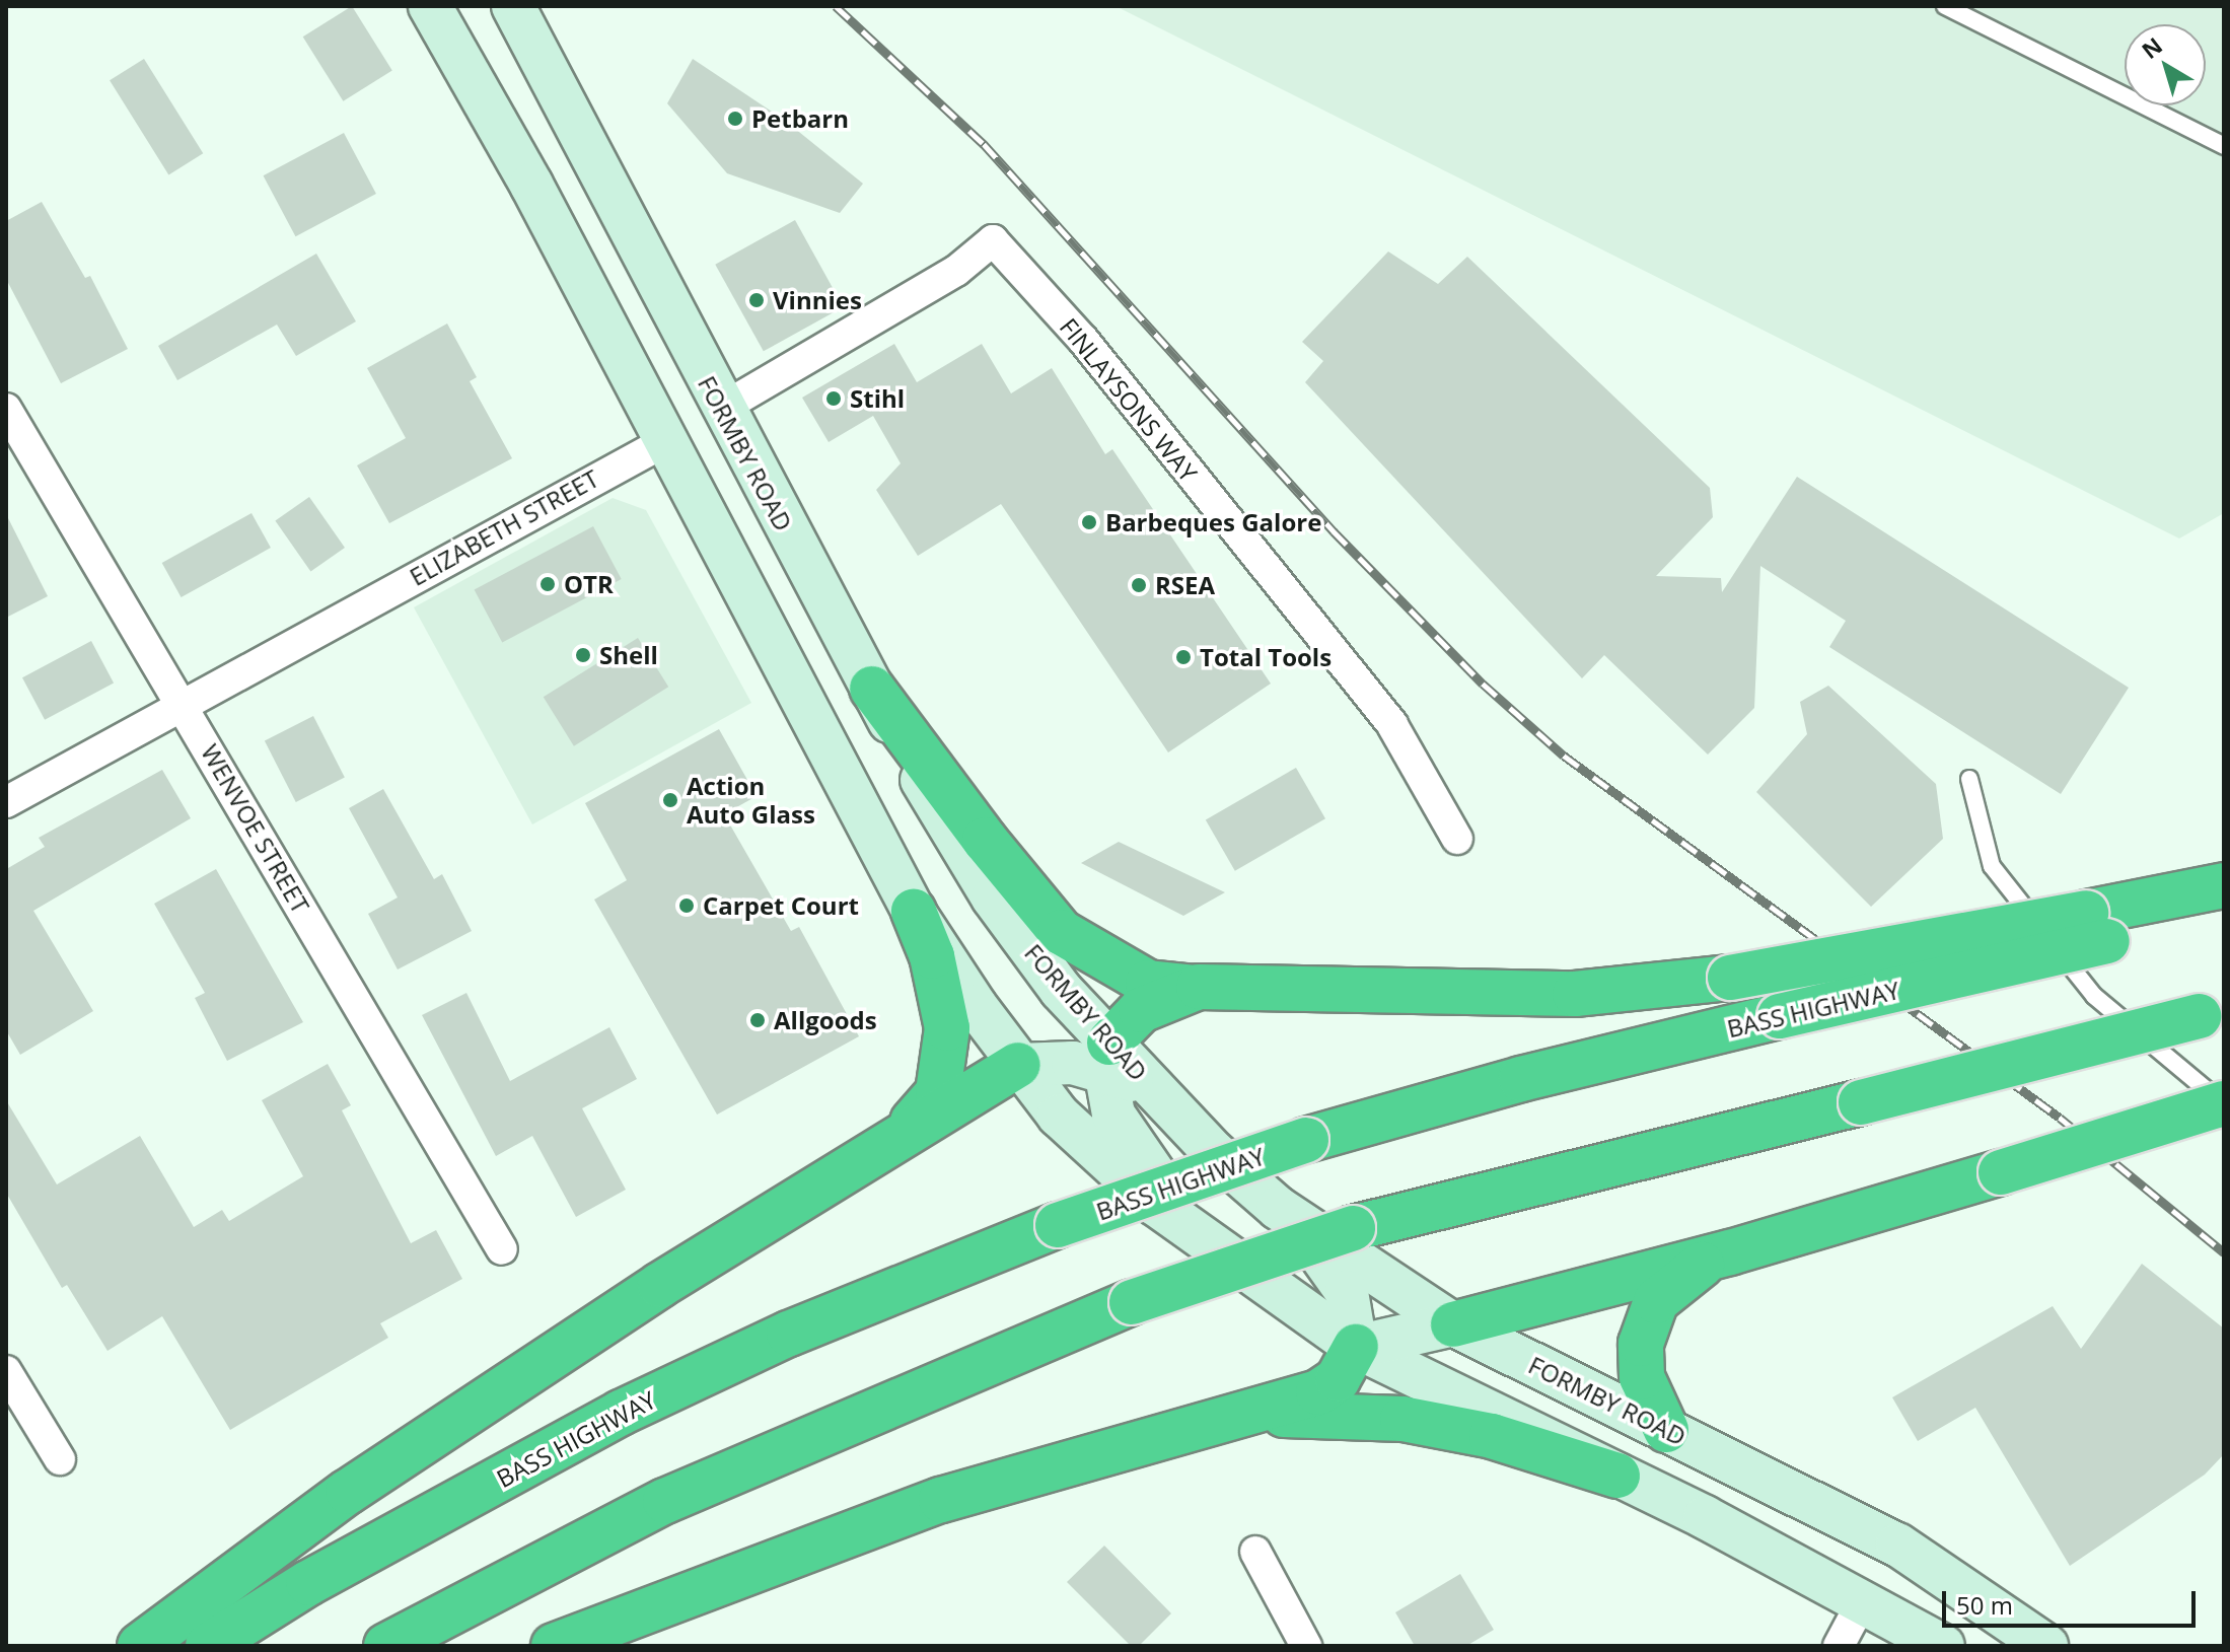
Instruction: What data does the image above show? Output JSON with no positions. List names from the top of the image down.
{
  "streets": {
    "highway": ["BASS HIGHWAY"],
    "main road": ["FORMBY ROAD", "ELIZABETH STREET"],
    "street": ["FINLAYSONS WAY", "WENVOE STREET"]
  },
  "crossings": [
    ["FINLAYSONS WAY", "ELIZABETH STREET"],
    ["FORMBY ROAD", "ELIZABETH STREET"],
    ["ELIZABETH STREET", "WENVOE STREET"]
  ],
  "places": [
    "Petbarn",
    "Vinnies",
    "Stihl",
    "Barbeques Galore",
    "OTR",
    "RSEA",
    "Shell",
    "Total Tools",
    "Action Auto Glass",
    "Carpet Court",
    "Allgoods"
  ],
  "scale_bar": "50 m",
  "north": "top left"
}
